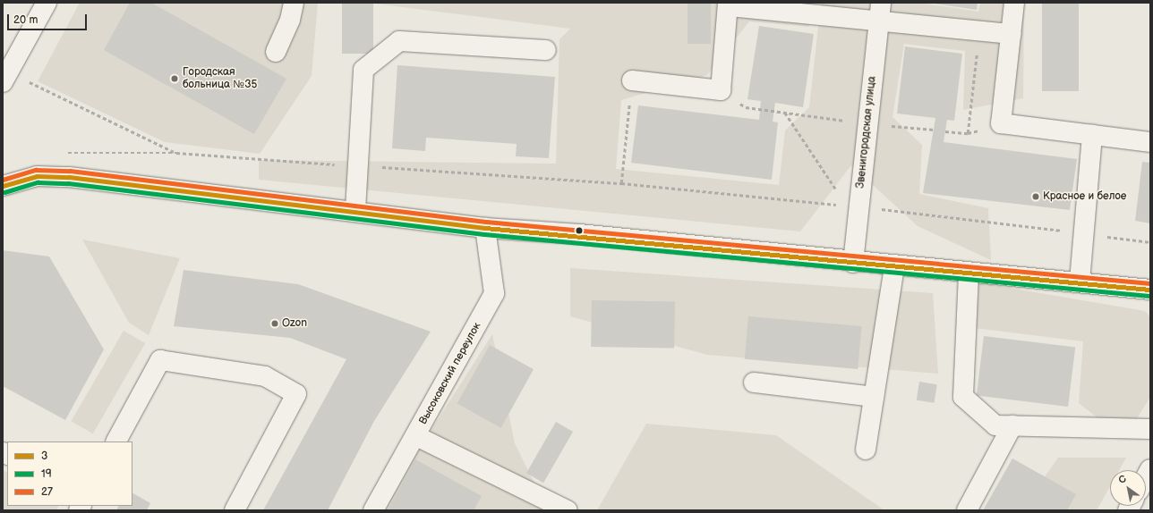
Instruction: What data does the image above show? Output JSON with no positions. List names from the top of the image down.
{
  "streets": {
    "street": ["Звенигородская улица", "Высоковский переулок"]
  },
  "places": ["Городская больница №35", "Красное и белое", "Ozon"],
  "lines": ["transit line 27", "transit line 3", "transit line 19"],
  "legend": ["3", "19", "27"],
  "scale_bar": "20 m",
  "north": "top left"
}
